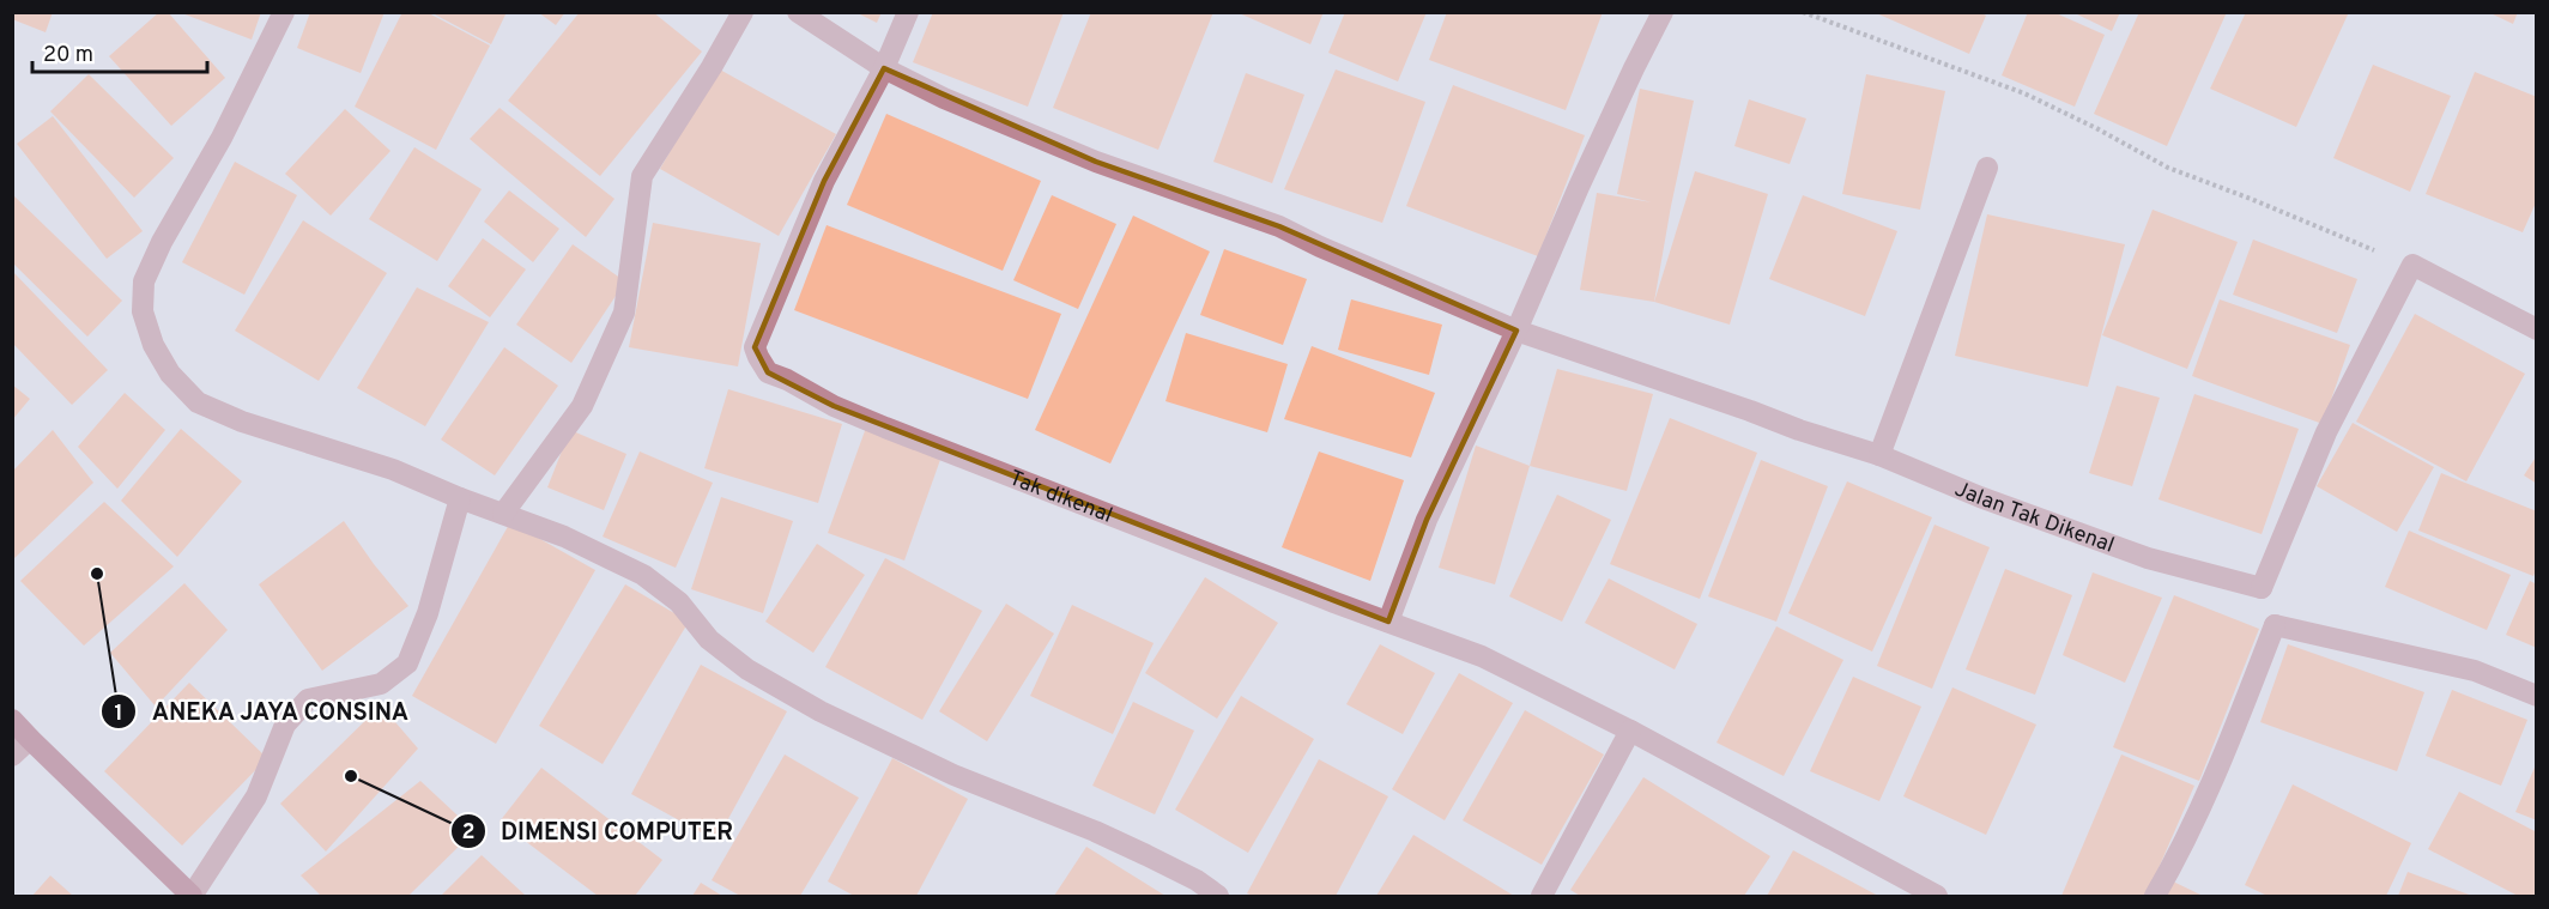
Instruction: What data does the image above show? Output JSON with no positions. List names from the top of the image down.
{
  "streets": {
    "street": ["Tak dikenal", "Jalan Tak Dikenal"]
  },
  "crossings": [
    ["Tak dikenal", "Jalan Tak Dikenal"]
  ],
  "places": ["ANEKA JAYA CONSINA", "DIMENSI COMPUTER"],
  "scale_bar": "20 m"
}
